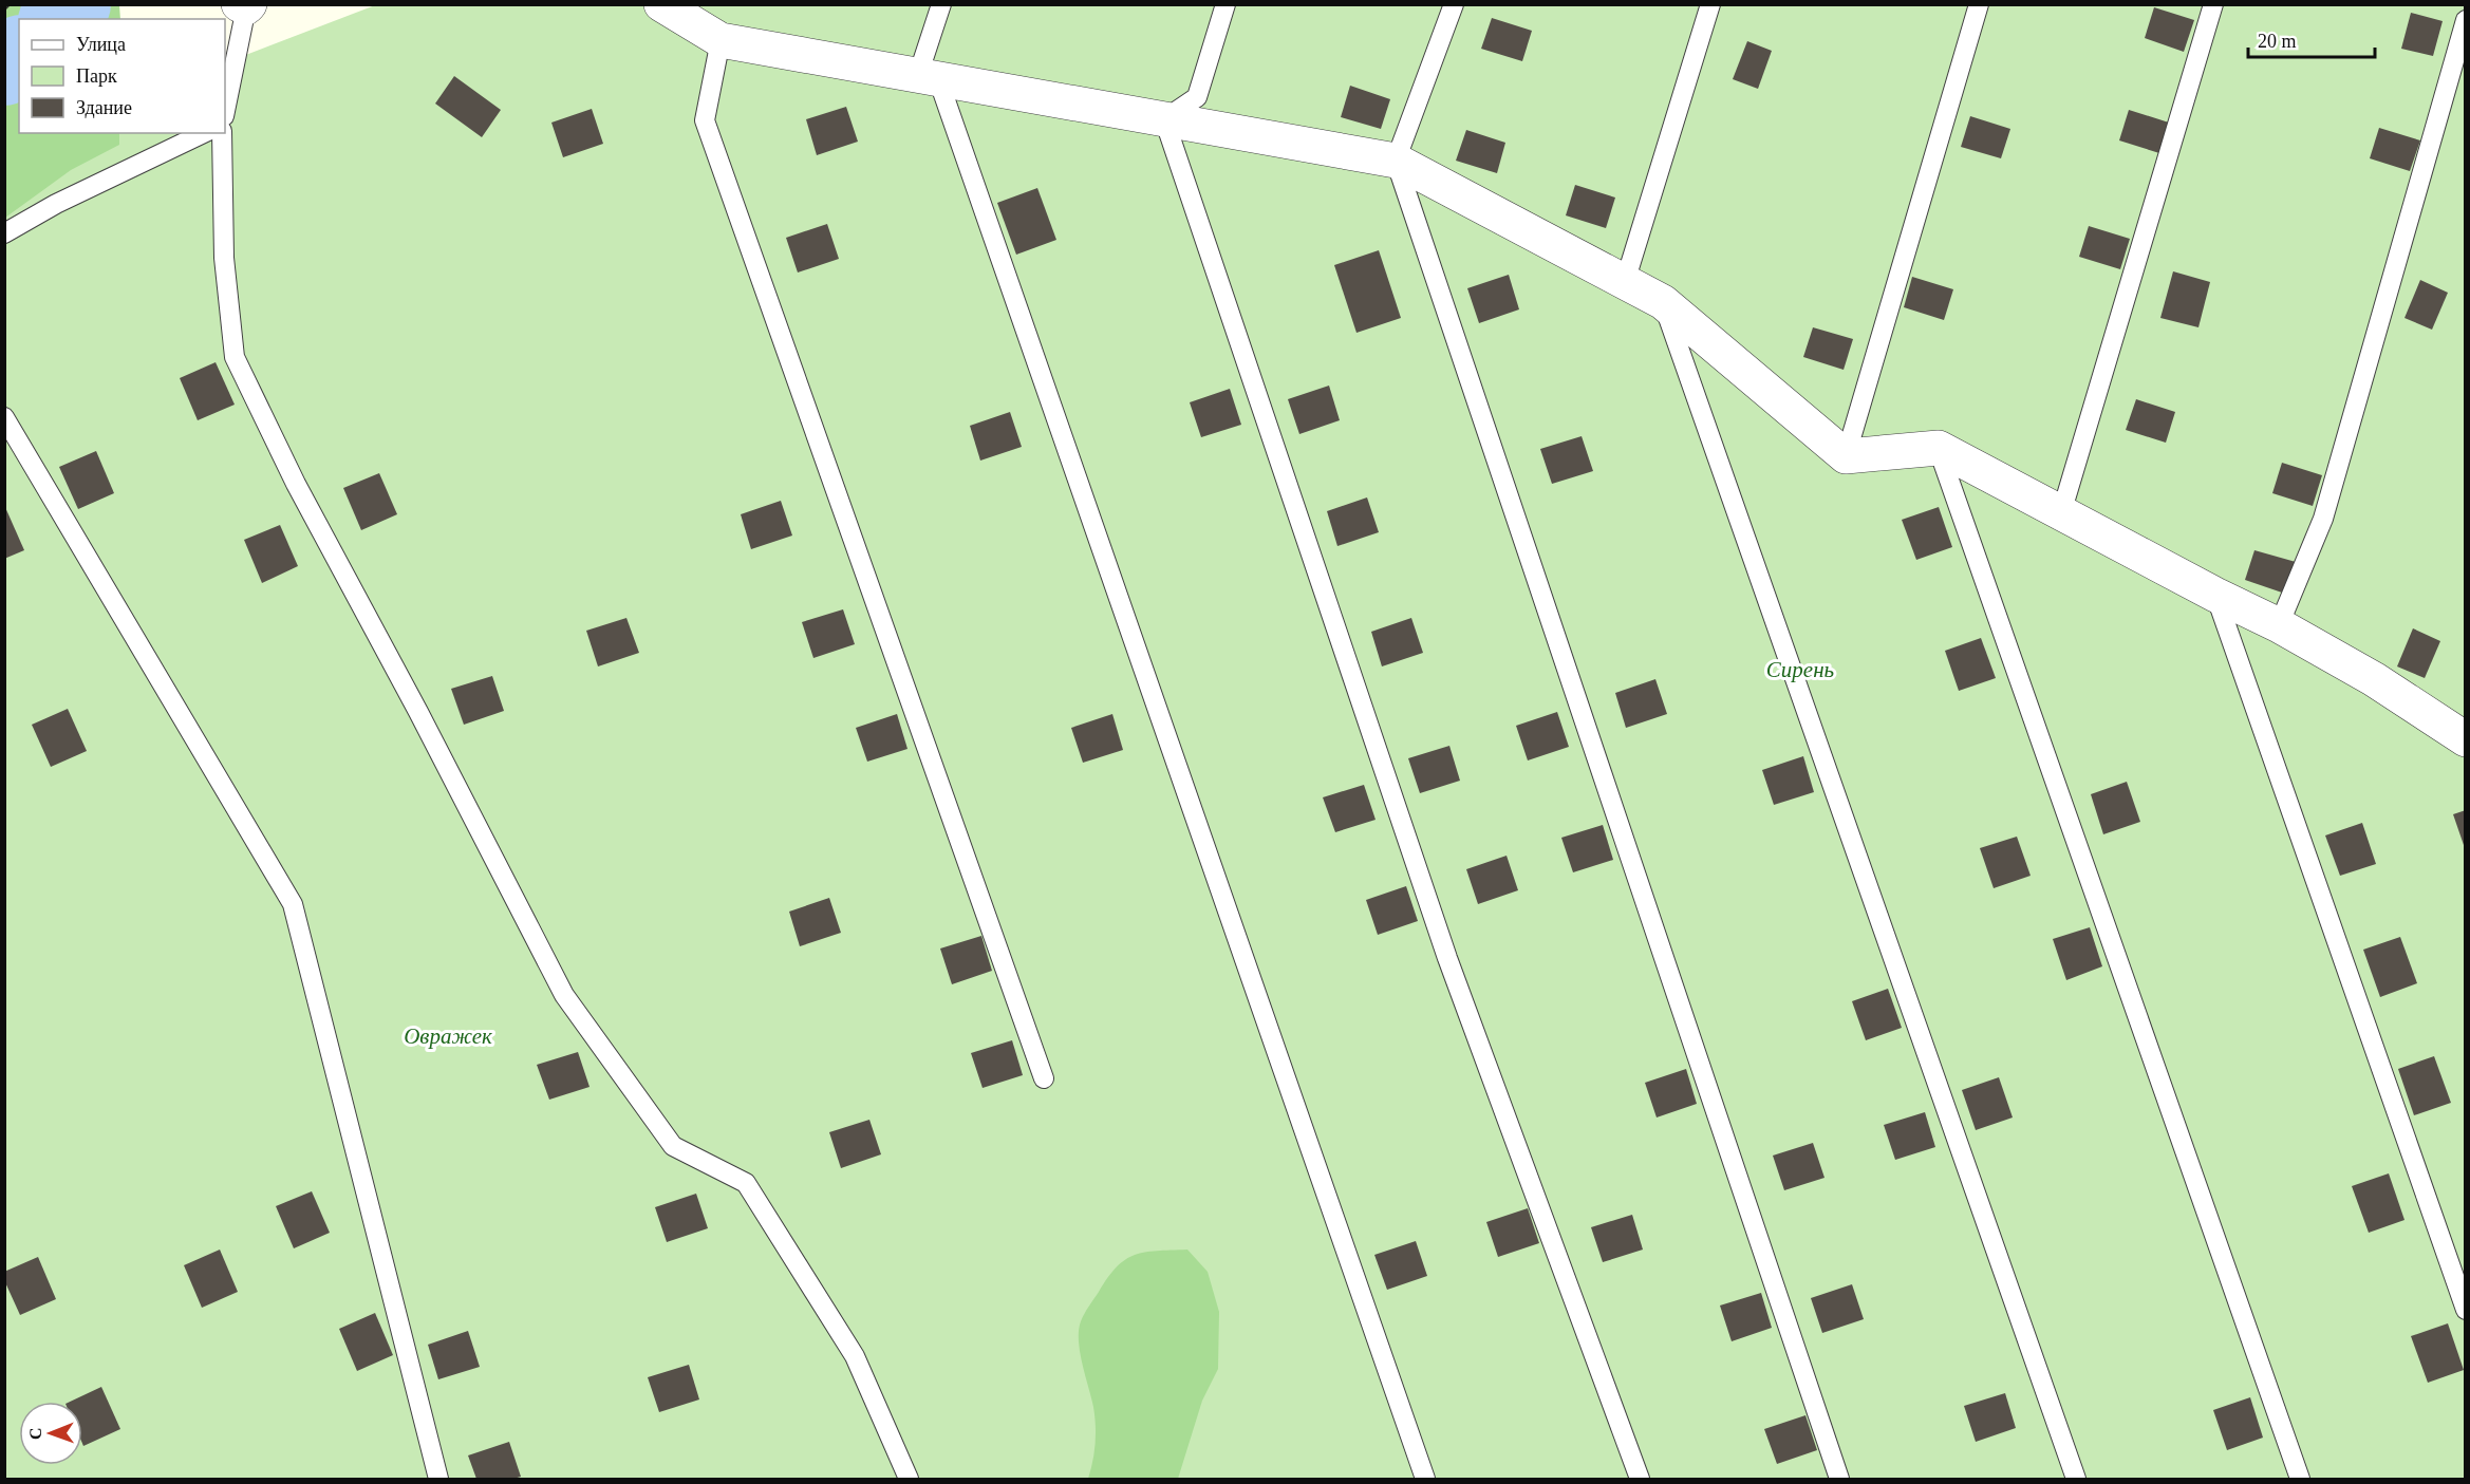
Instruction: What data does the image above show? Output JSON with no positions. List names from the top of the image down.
{
  "parks": ["Сирень", "Овражек"],
  "legend": ["Улица", "Парк", "Здание"],
  "scale_bar": "20 m",
  "north": "left"
}
